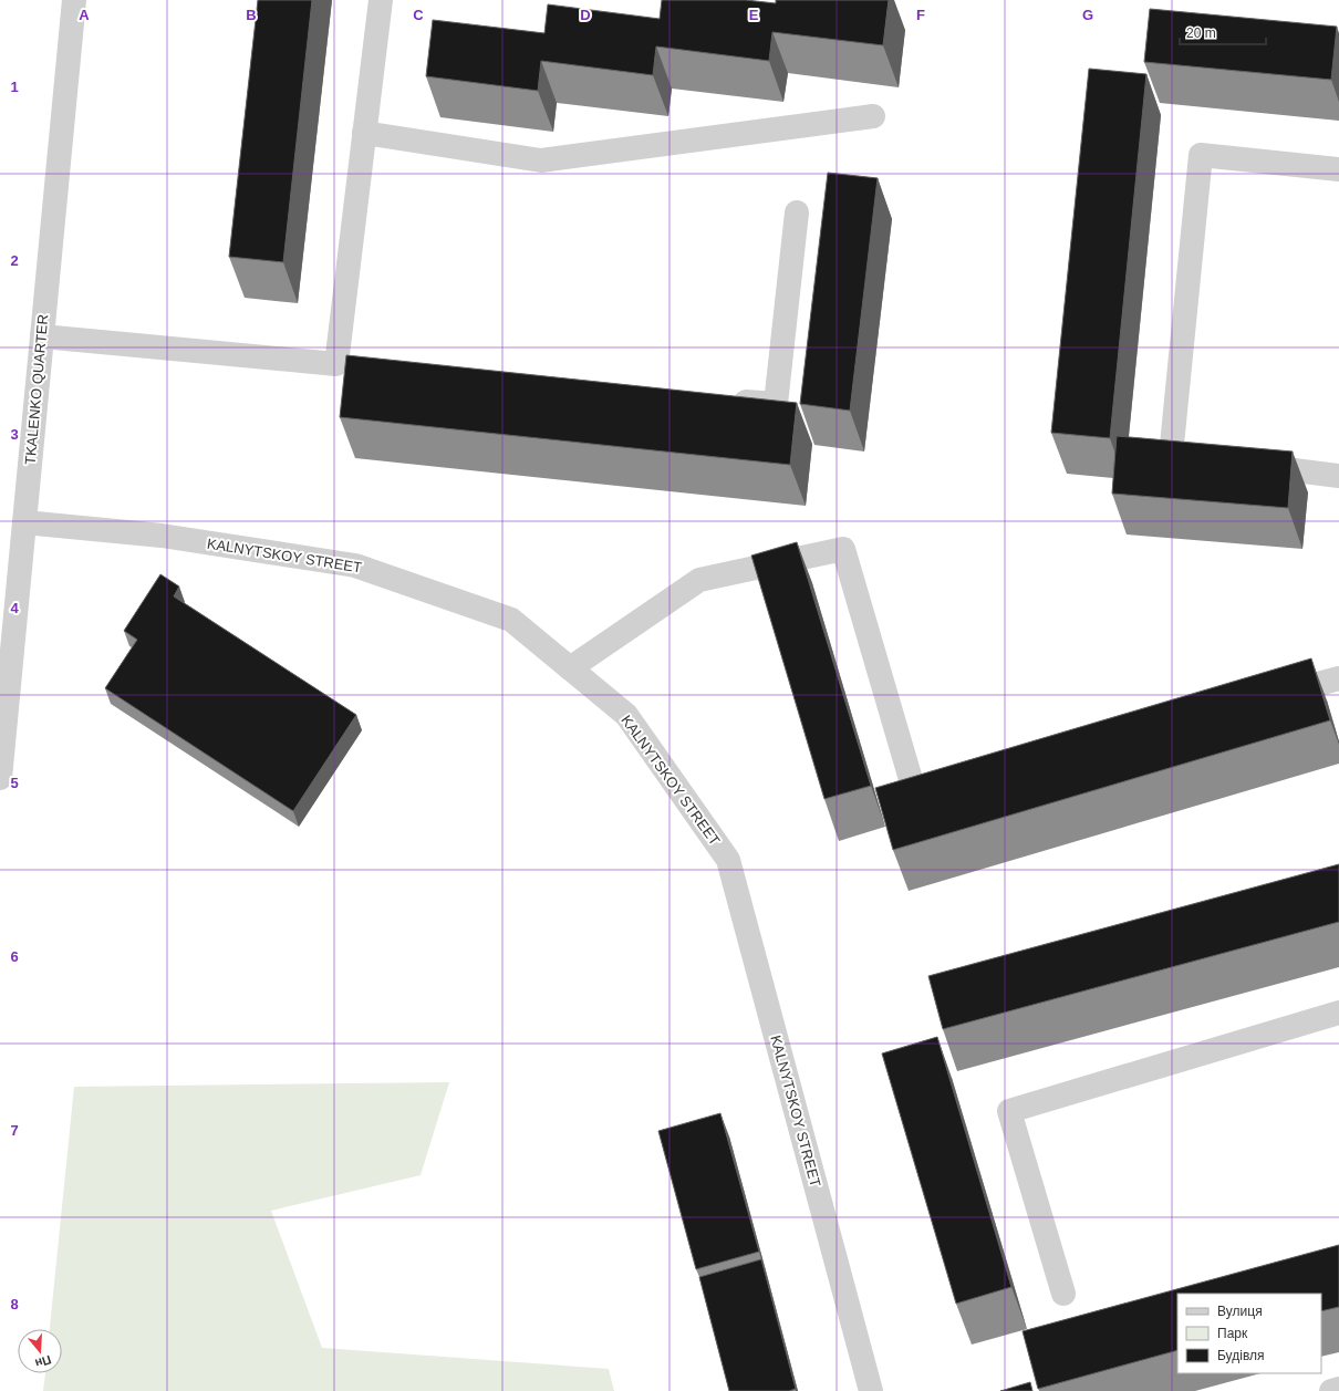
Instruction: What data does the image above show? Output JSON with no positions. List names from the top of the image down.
{
  "streets": {
    "street": ["TKALENKO QUARTER", "KALNYTSKOY STREET"]
  },
  "crossings": [
    ["TKALENKO QUARTER", "KALNYTSKOY STREET"]
  ],
  "legend": ["Вулиця", "Парк", "Будівля"],
  "scale_bar": "20 m",
  "north": "bottom",
  "grid": {
    "columns": [
      "A",
      "B",
      "C",
      "D",
      "E",
      "F",
      "G"
    ],
    "rows": [
      "1",
      "2",
      "3",
      "4",
      "5",
      "6",
      "7",
      "8"
    ]
  }
}
